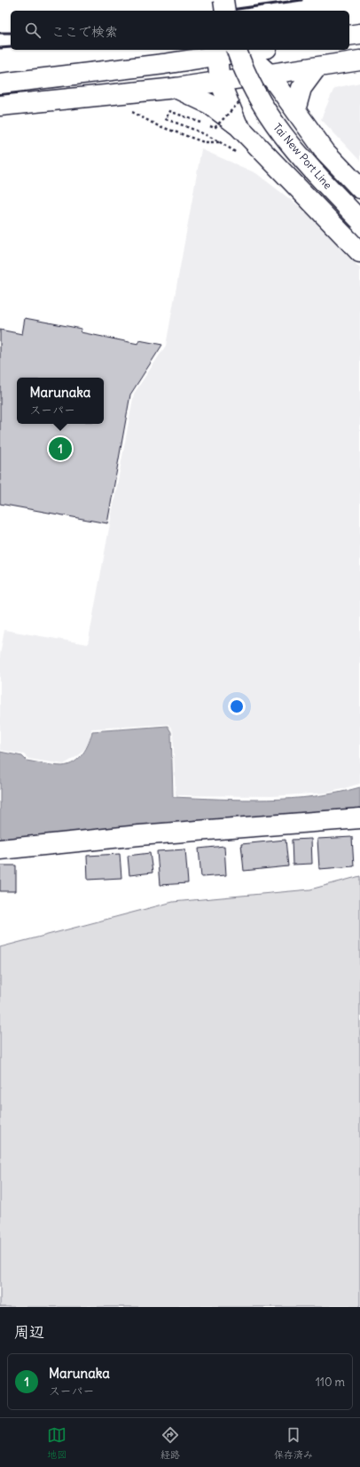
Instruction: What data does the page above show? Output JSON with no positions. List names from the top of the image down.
{
  "streets": {
    "street": ["Tai New Port Line"]
  },
  "page": {
    "search": "ここで検索",
    "popup": ["Marunaka", "スーパー"],
    "pins": "1",
    "heading": "周辺",
    "list": [
      {
        "mark": "1",
        "name": "Marunaka",
        "note": "スーパー",
        "value": "110 m"
      }
    ],
    "nav": ["地図", "経路", "保存済み"]
  }
}
